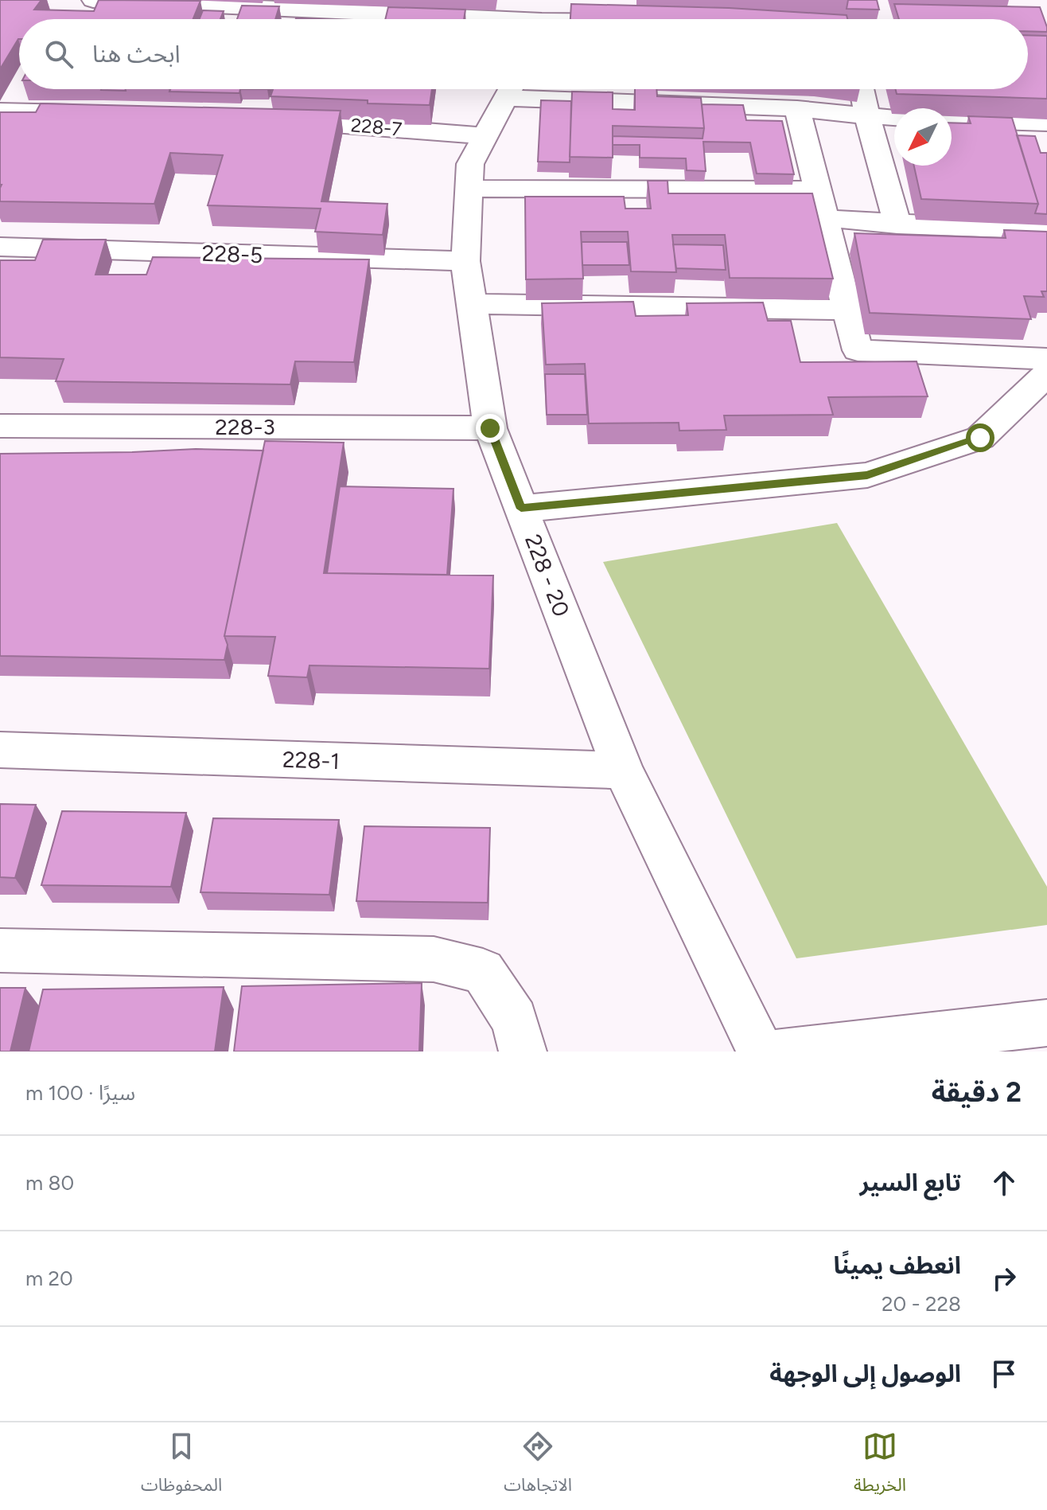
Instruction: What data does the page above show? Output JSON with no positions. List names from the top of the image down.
{
  "streets": {
    "street": [
      "228-7",
      "228-5",
      "228-3",
      "228 - 20",
      "228-1"
    ]
  },
  "crossings": [
    ["228-7", "228 - 20"],
    ["228-5", "228 - 20"],
    ["228-3", "228 - 20"],
    ["228 - 20", "228-1"]
  ],
  "north": "bottom left",
  "page": {
    "search": "ابحث هنا",
    "heading": ["2 دقيقة", "سيرًا · 100 m"],
    "list": [
      ["تابع السير", "80 m"],
      ["انعطف يمينًا", "228 - 20", "20 m"],
      "الوصول إلى الوجهة"
    ],
    "nav": ["الخريطة", "الاتجاهات", "المحفوظات"]
  }
}
